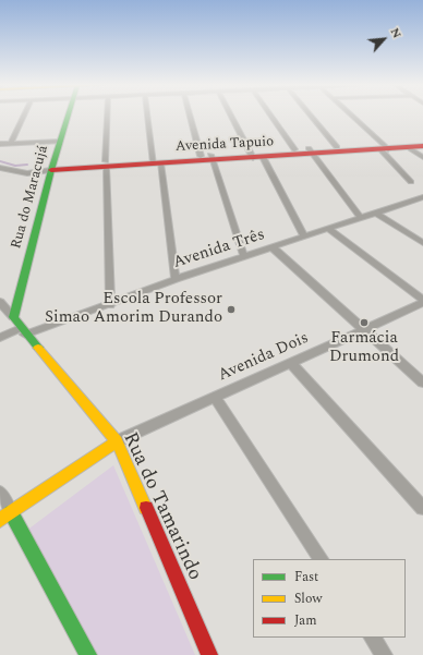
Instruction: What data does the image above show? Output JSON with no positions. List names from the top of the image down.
{
  "streets": {
    "street": [
      "Avenida Tapuio",
      "Rua do Maracujá",
      "Avenida Três",
      "Avenida Dois",
      "Rua do Tamarindo"
    ]
  },
  "crossings": [
    ["Avenida Tapuio", "Rua do Maracujá"],
    ["Rua do Maracujá", "Rua do Tamarindo"],
    ["Avenida Três", "Rua do Tamarindo"],
    ["Avenida Dois", "Rua do Tamarindo"]
  ],
  "places": ["Escola Professor Simao Amorim Durando", "Farmácia Drumond"],
  "legend": ["Fast", "Slow", "Jam"],
  "north": "top right"
}
